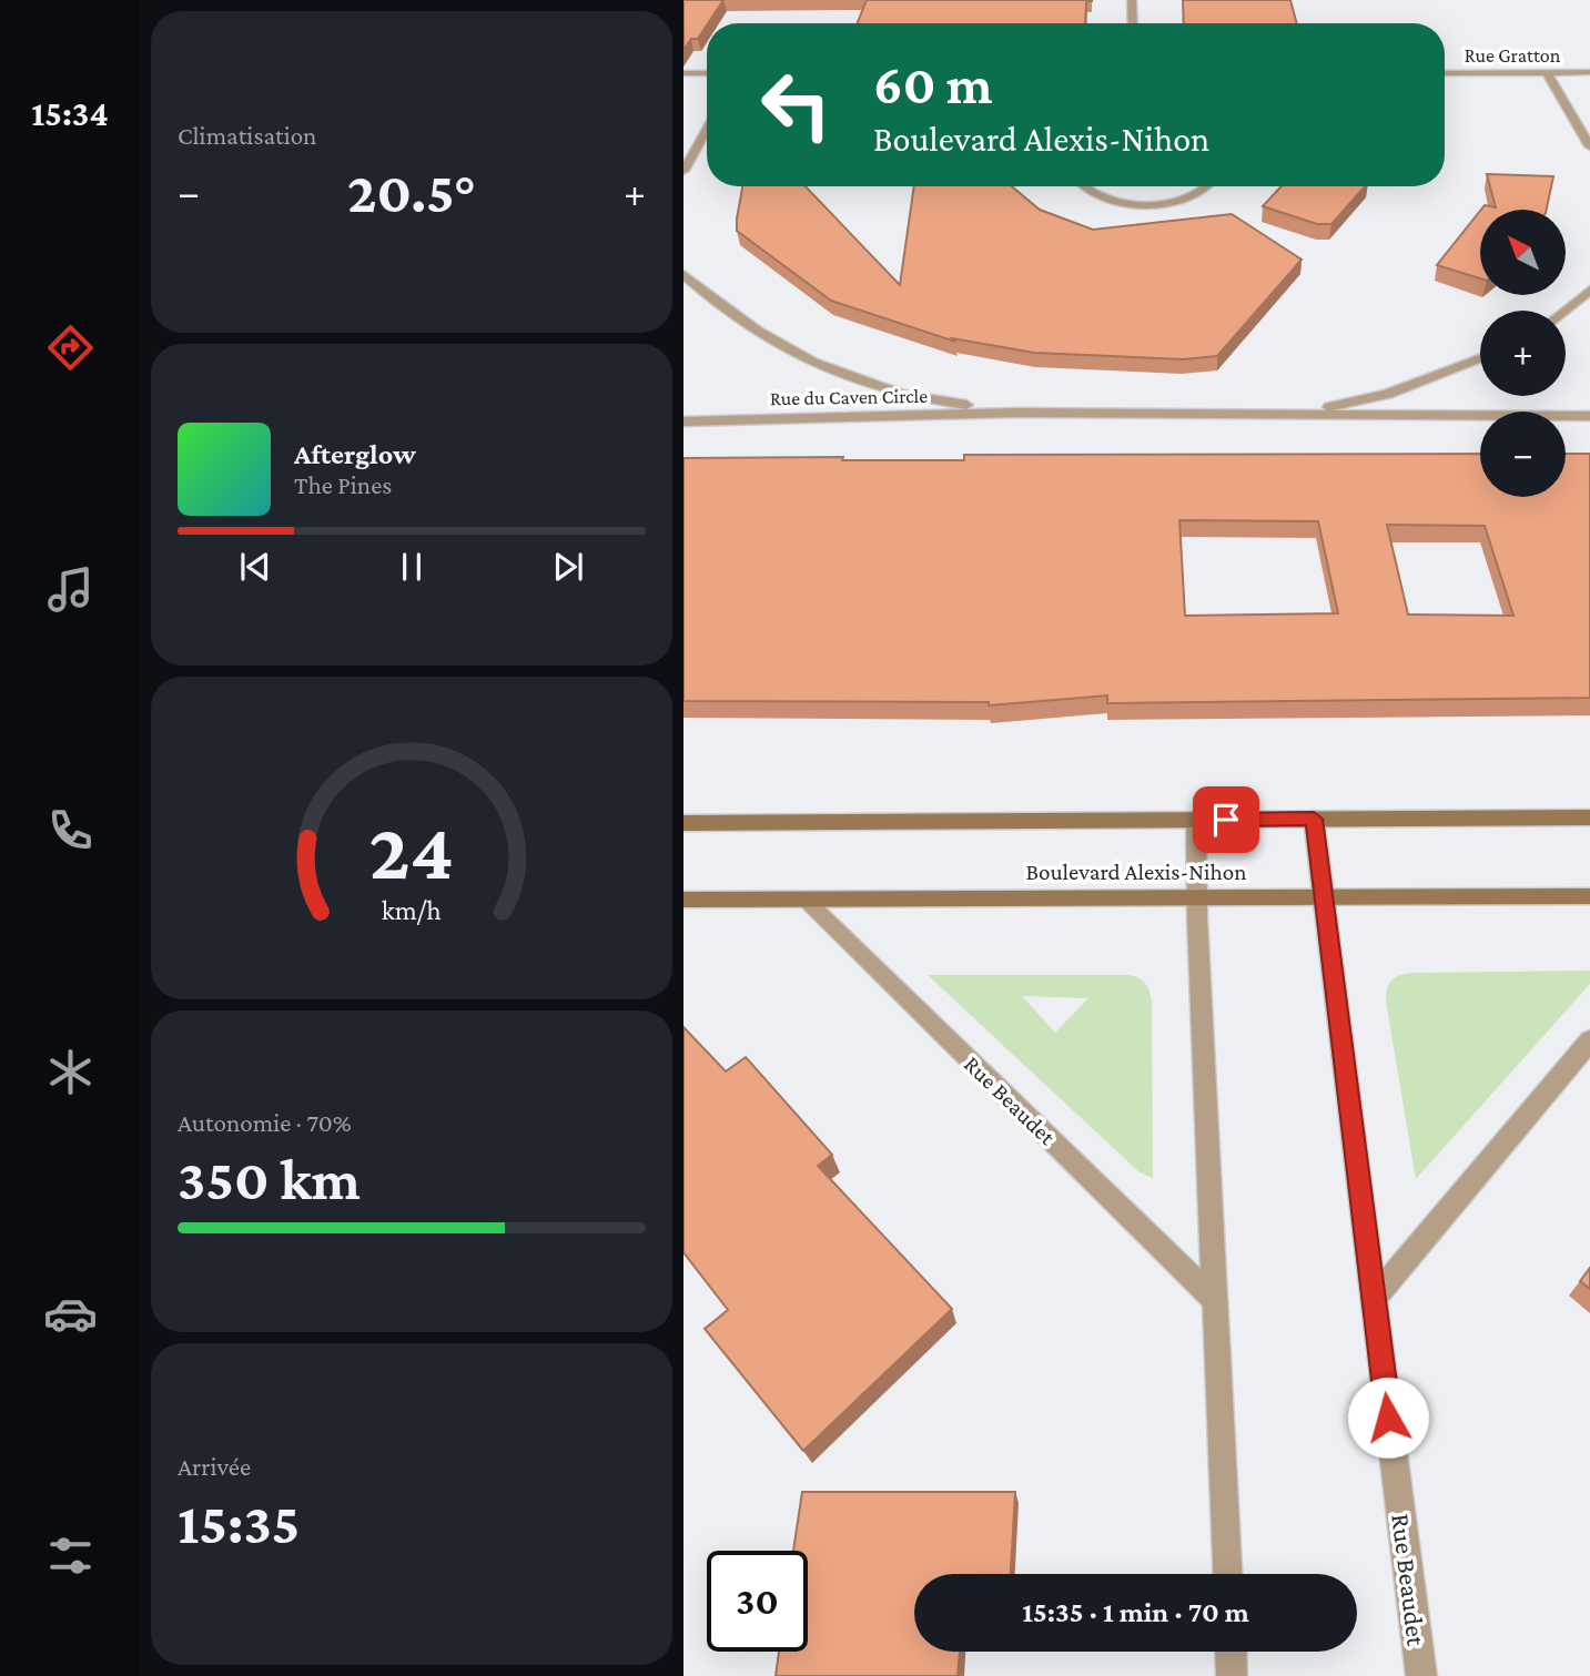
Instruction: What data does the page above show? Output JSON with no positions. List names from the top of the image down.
{
  "streets": {
    "street": [
      "Rue Gratton",
      "Rue du Caven Circle",
      "Boulevard Alexis-Nihon",
      "Rue Beaudet"
    ]
  },
  "crossings": [
    ["Boulevard Alexis-Nihon", "Rue Beaudet"]
  ],
  "north": "top left",
  "page": {
    "tabs": "15:34",
    "tile": [
      "Climatisation",
      ["Autonomie · 70%", "350 km"],
      ["Arrivée", "15:35"]
    ],
    "turn": ["60 m", "Boulevard Alexis-Nihon"],
    "heat": ["−", "20.5°", "+"],
    "map_buttons": ["+", "−"],
    "song": ["Afterglow", "The Pines"],
    "limit": "30",
    "trip": "15:35 · 1 min · 70 m",
    "gauge": ["24", "km/h"]
  }
}
